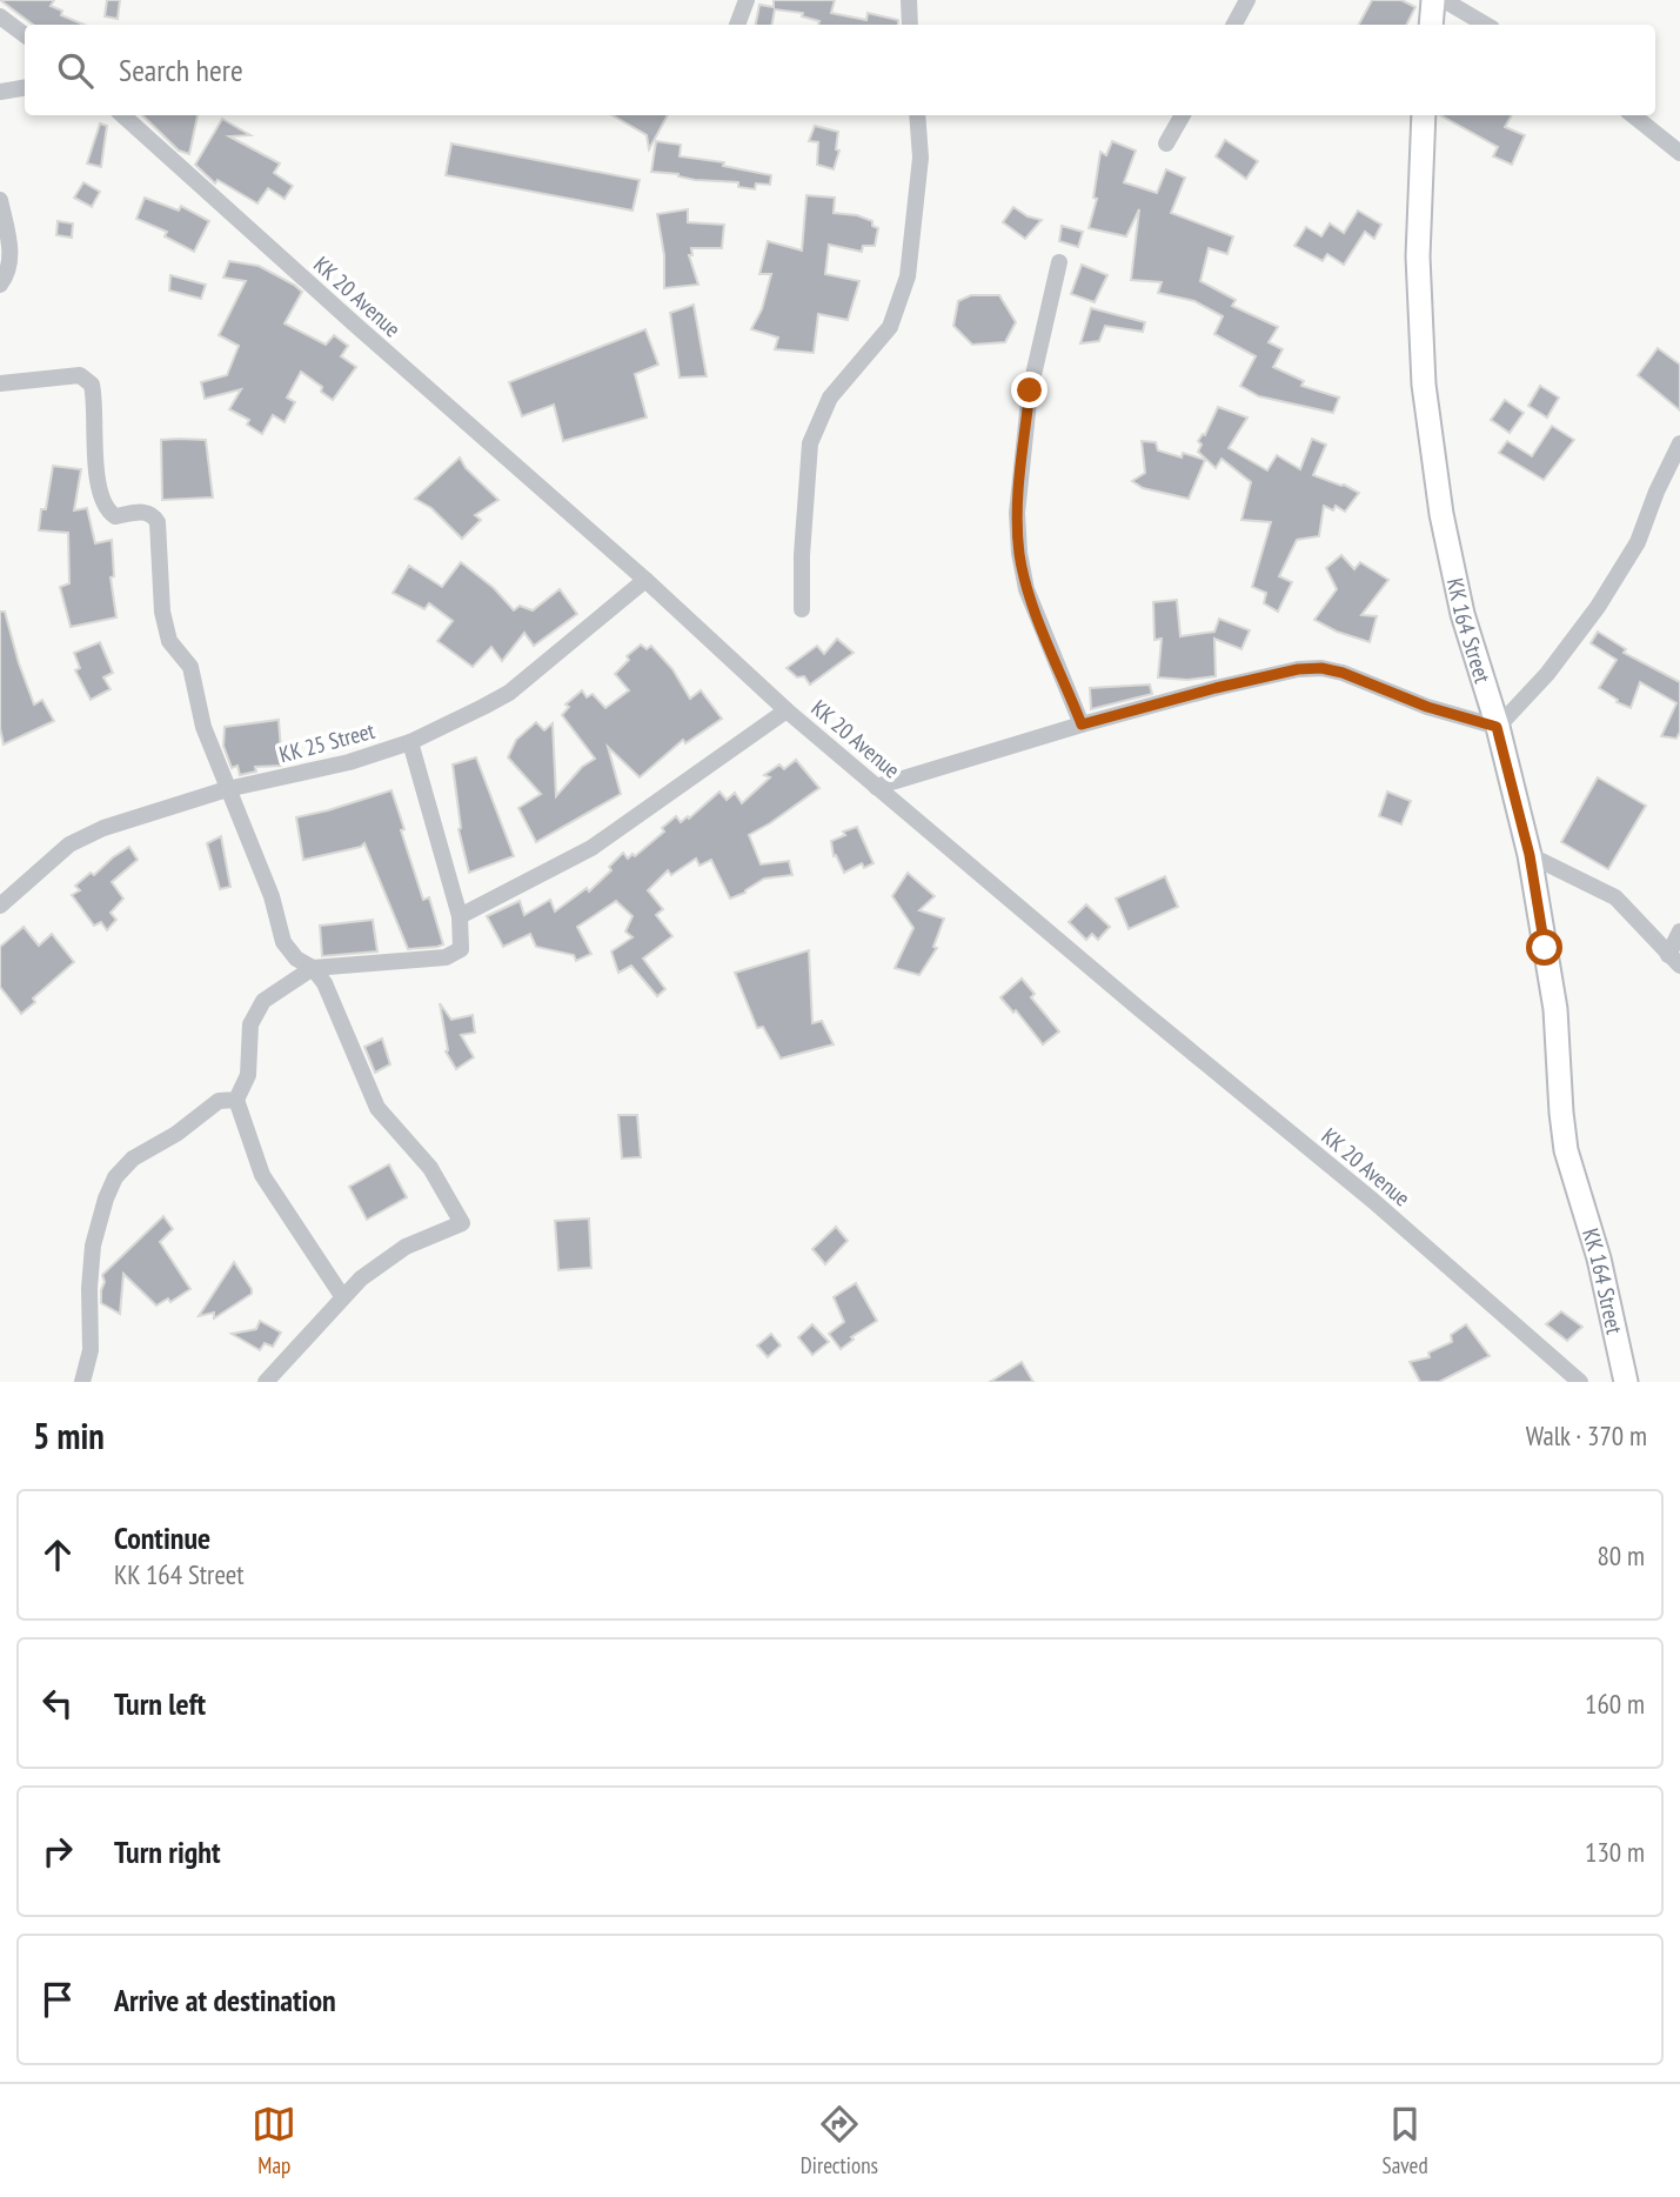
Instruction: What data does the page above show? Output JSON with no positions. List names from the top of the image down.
{
  "streets": {
    "main road": ["KK 164 Street"],
    "street": ["KK 20 Avenue", "KK 25 Street"]
  },
  "crossings": [
    ["KK 20 Avenue", "KK 25 Street"]
  ],
  "page": {
    "search": "Search here",
    "heading": ["5 min", "Walk · 370 m"],
    "list": [
      ["Continue", "KK 164 Street", "80 m"],
      ["Turn left", "160 m"],
      ["Turn right", "130 m"],
      "Arrive at destination"
    ],
    "nav": ["Map", "Directions", "Saved"]
  }
}
